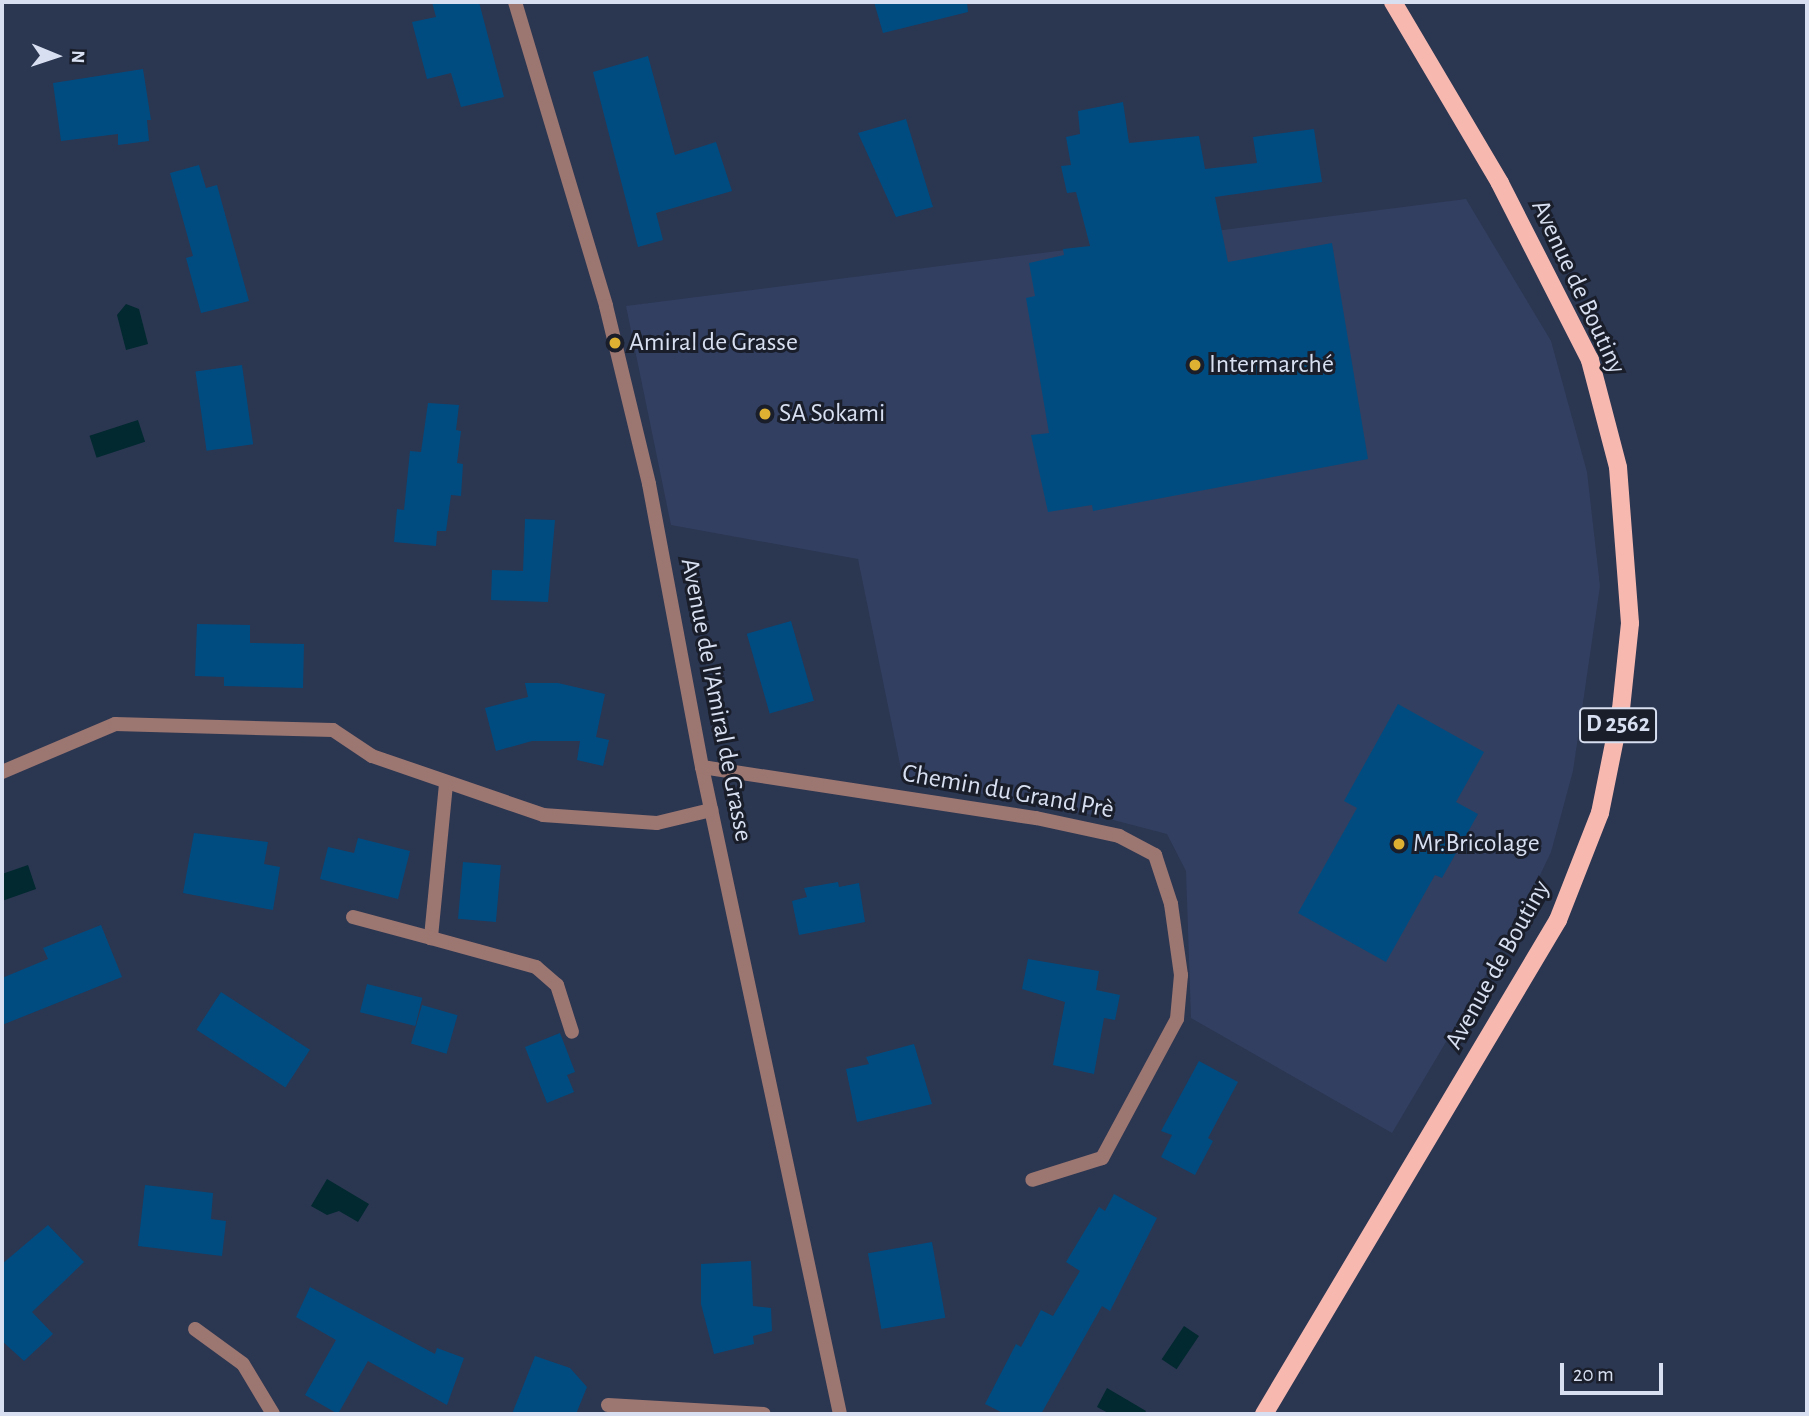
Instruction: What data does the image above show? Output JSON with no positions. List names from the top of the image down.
{
  "streets": {
    "main road": ["Avenue de Boutiny", "D 2562"],
    "street": ["Avenue de l'Amiral de Grasse", "Chemin du Grand Prè"]
  },
  "crossings": [
    ["Avenue de l'Amiral de Grasse", "Chemin du Grand Prè"]
  ],
  "places": [
    "Amiral de Grasse",
    "Intermarché",
    "SA Sokami",
    "Mr.Bricolage"
  ],
  "scale_bar": "20 m",
  "north": "right"
}
